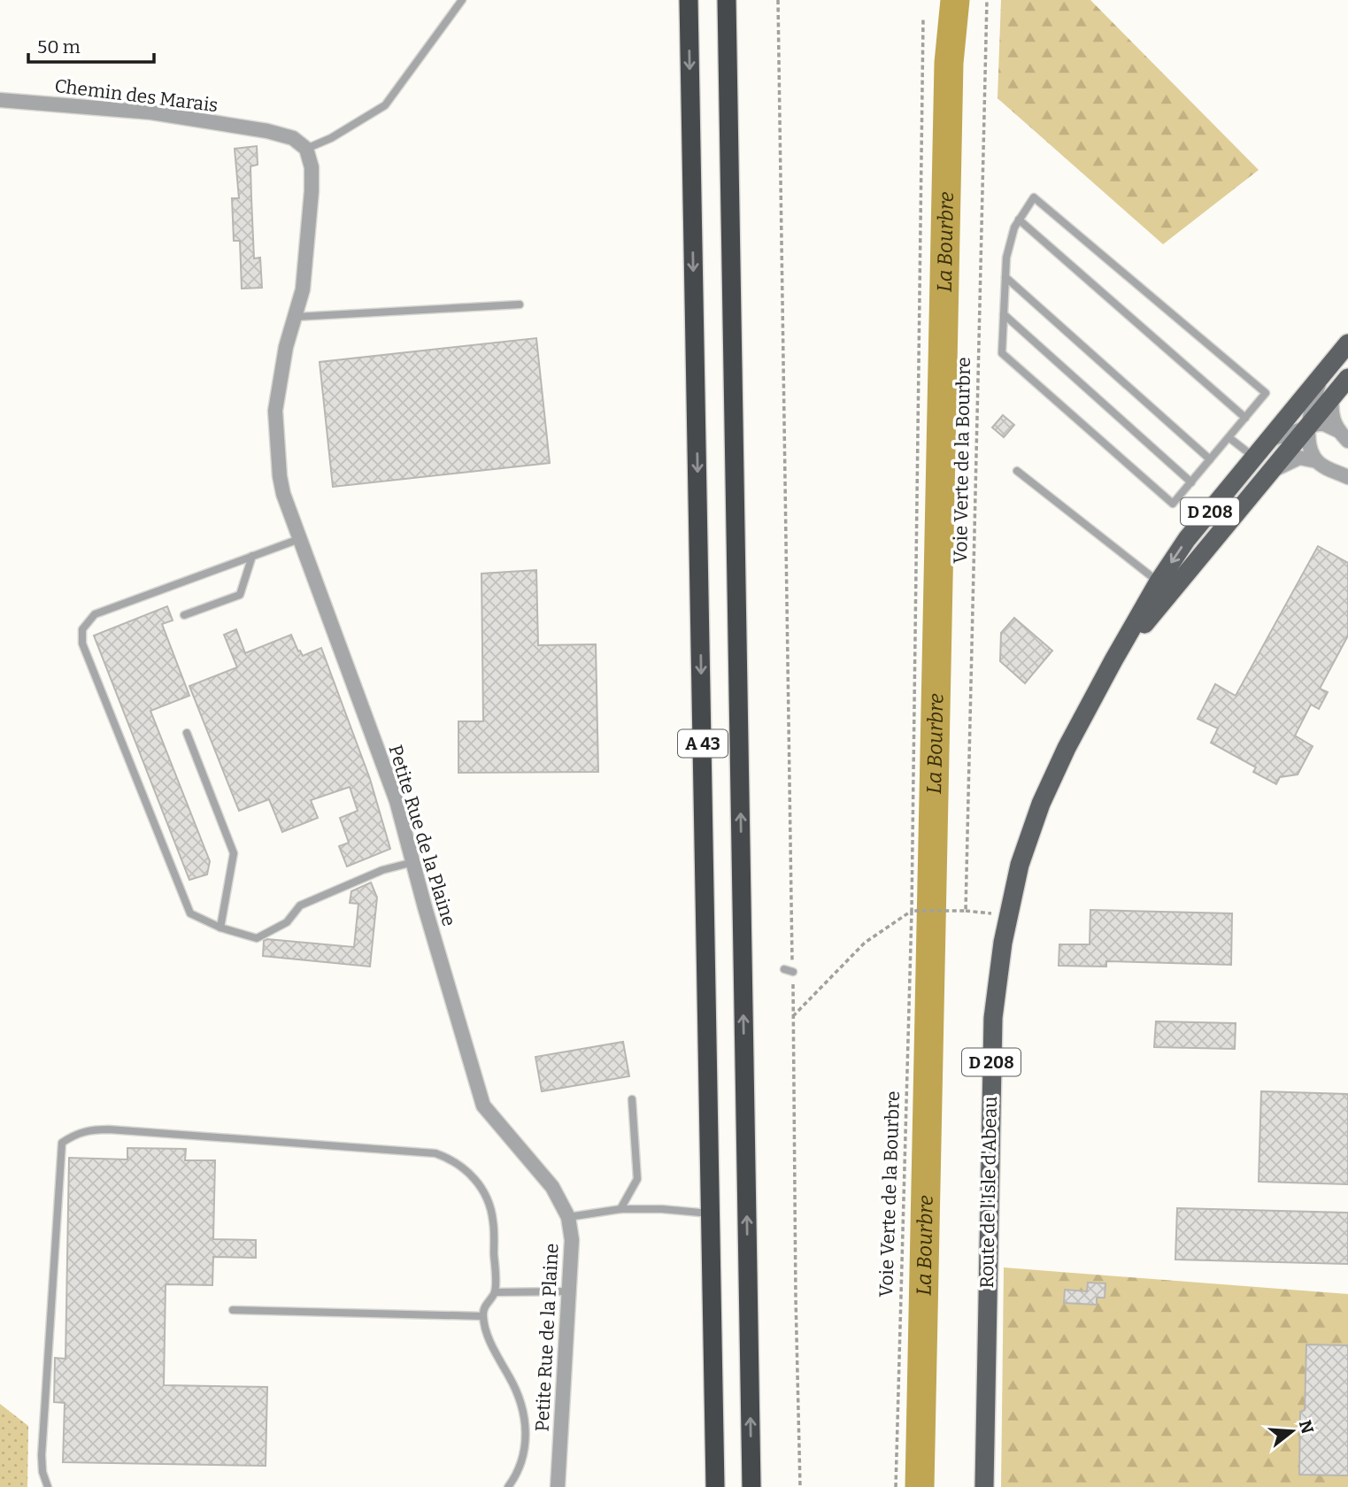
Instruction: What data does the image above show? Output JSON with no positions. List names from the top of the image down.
{
  "streets": {
    "highway": ["A 43"],
    "main road": ["D 208", "Route de l'Isle d'Abeau"],
    "street": ["Chemin des Marais", "Petite Rue de la Plaine"],
    "path": ["Voie Verte de la Bourbre"]
  },
  "crossings": [
    ["Chemin des Marais", "Petite Rue de la Plaine"]
  ],
  "water": ["La Bourbre"],
  "scale_bar": "50 m",
  "north": "right"
}
